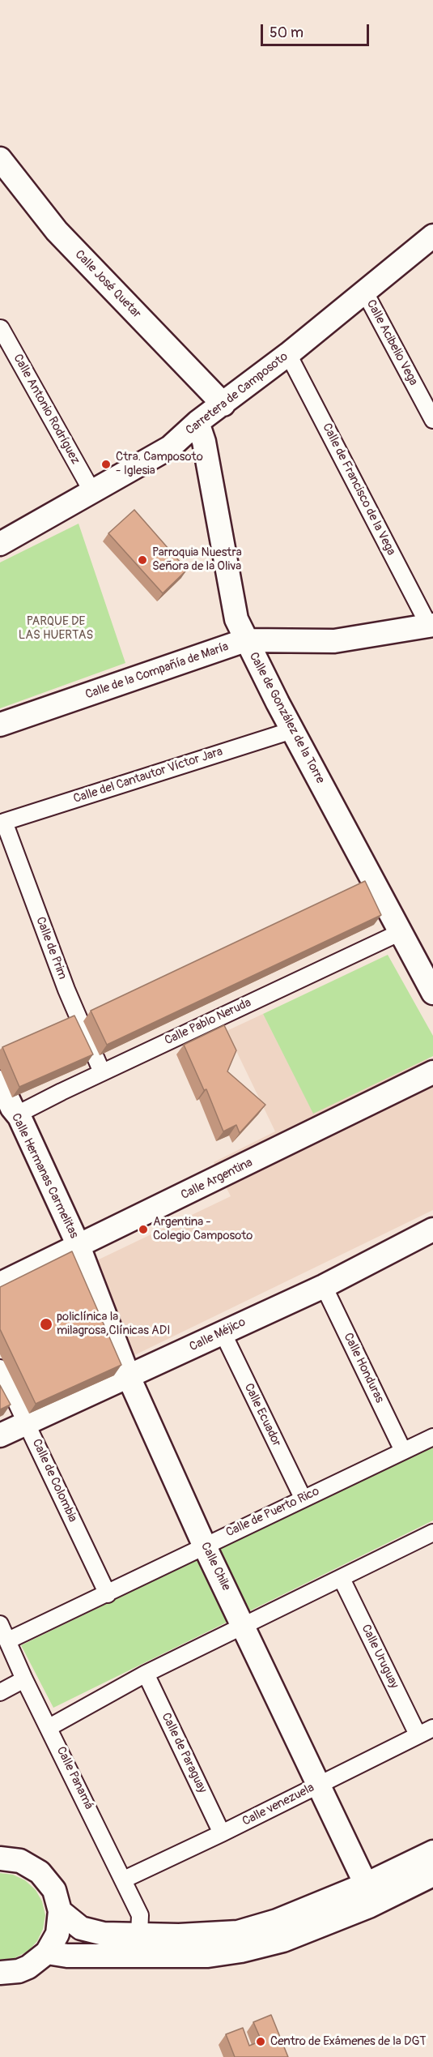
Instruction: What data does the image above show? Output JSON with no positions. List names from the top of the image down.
{
  "streets": {
    "street": [
      "Calle José Quetar",
      "Calle Acibelio Vega",
      "Carretera de Camposoto",
      "Calle Antonio Rodríguez",
      "Calle de Francisco de la Vega",
      "Calle de la Compañía de María",
      "Calle de González de la Torre",
      "Calle del Cantautor Víctor Jara",
      "Calle de Prim",
      "Calle Pablo Neruda",
      "Calle Hermanas Carmelitas",
      "Calle Argentina",
      "Calle Méjico",
      "Calle Honduras",
      "Calle Ecuador",
      "Calle de Colombia",
      "Calle de Puerto Rico",
      "Calle Chile",
      "Calle Uruguay",
      "Calle de Paraguay",
      "Calle Panamá",
      "Calle venezuela"
    ]
  },
  "crossings": [
    ["Calle José Quetar", "Carretera de Camposoto"],
    ["Calle Acibelio Vega", "Carretera de Camposoto"],
    ["Carretera de Camposoto", "Calle Antonio Rodríguez"],
    ["Carretera de Camposoto", "Calle de Francisco de la Vega"],
    ["Carretera de Camposoto", "Calle de González de la Torre"],
    ["Calle de Francisco de la Vega", "Calle de la Compañía de María"],
    ["Calle de la Compañía de María", "Calle de González de la Torre"],
    ["Calle de González de la Torre", "Calle del Cantautor Víctor Jara"],
    ["Calle de González de la Torre", "Calle Pablo Neruda"],
    ["Calle del Cantautor Víctor Jara", "Calle de Prim"],
    ["Calle de Prim", "Calle Pablo Neruda"],
    ["Calle Pablo Neruda", "Calle Hermanas Carmelitas"],
    ["Calle Hermanas Carmelitas", "Calle Argentina"],
    ["Calle Hermanas Carmelitas", "Calle Chile"],
    ["Calle Argentina", "Calle Chile"],
    ["Calle Méjico", "Calle Honduras"],
    ["Calle Méjico", "Calle Ecuador"],
    ["Calle Méjico", "Calle de Colombia"],
    ["Calle Méjico", "Calle Chile"],
    ["Calle Honduras", "Calle de Puerto Rico"],
    ["Calle Ecuador", "Calle de Puerto Rico"],
    ["Calle de Colombia", "Calle de Puerto Rico"],
    ["Calle de Puerto Rico", "Calle Chile"],
    ["Calle de Puerto Rico", "Calle Panamá"],
    ["Calle Chile", "Calle venezuela"],
    ["Calle Uruguay", "Calle venezuela"],
    ["Calle de Paraguay", "Calle venezuela"],
    ["Calle Panamá", "Calle venezuela"]
  ],
  "parks": ["PARQUE DE LAS HUERTAS"],
  "places": [
    "Ctra. Camposoto - Iglesia",
    "Parroquia Nuestra Señora de la Oliva",
    "Argentina - Colegio Camposoto",
    "policlínica la milagrosa,Clínicas ADI",
    "Centro de Exámenes de la DGT"
  ],
  "scale_bar": "50 m"
}
